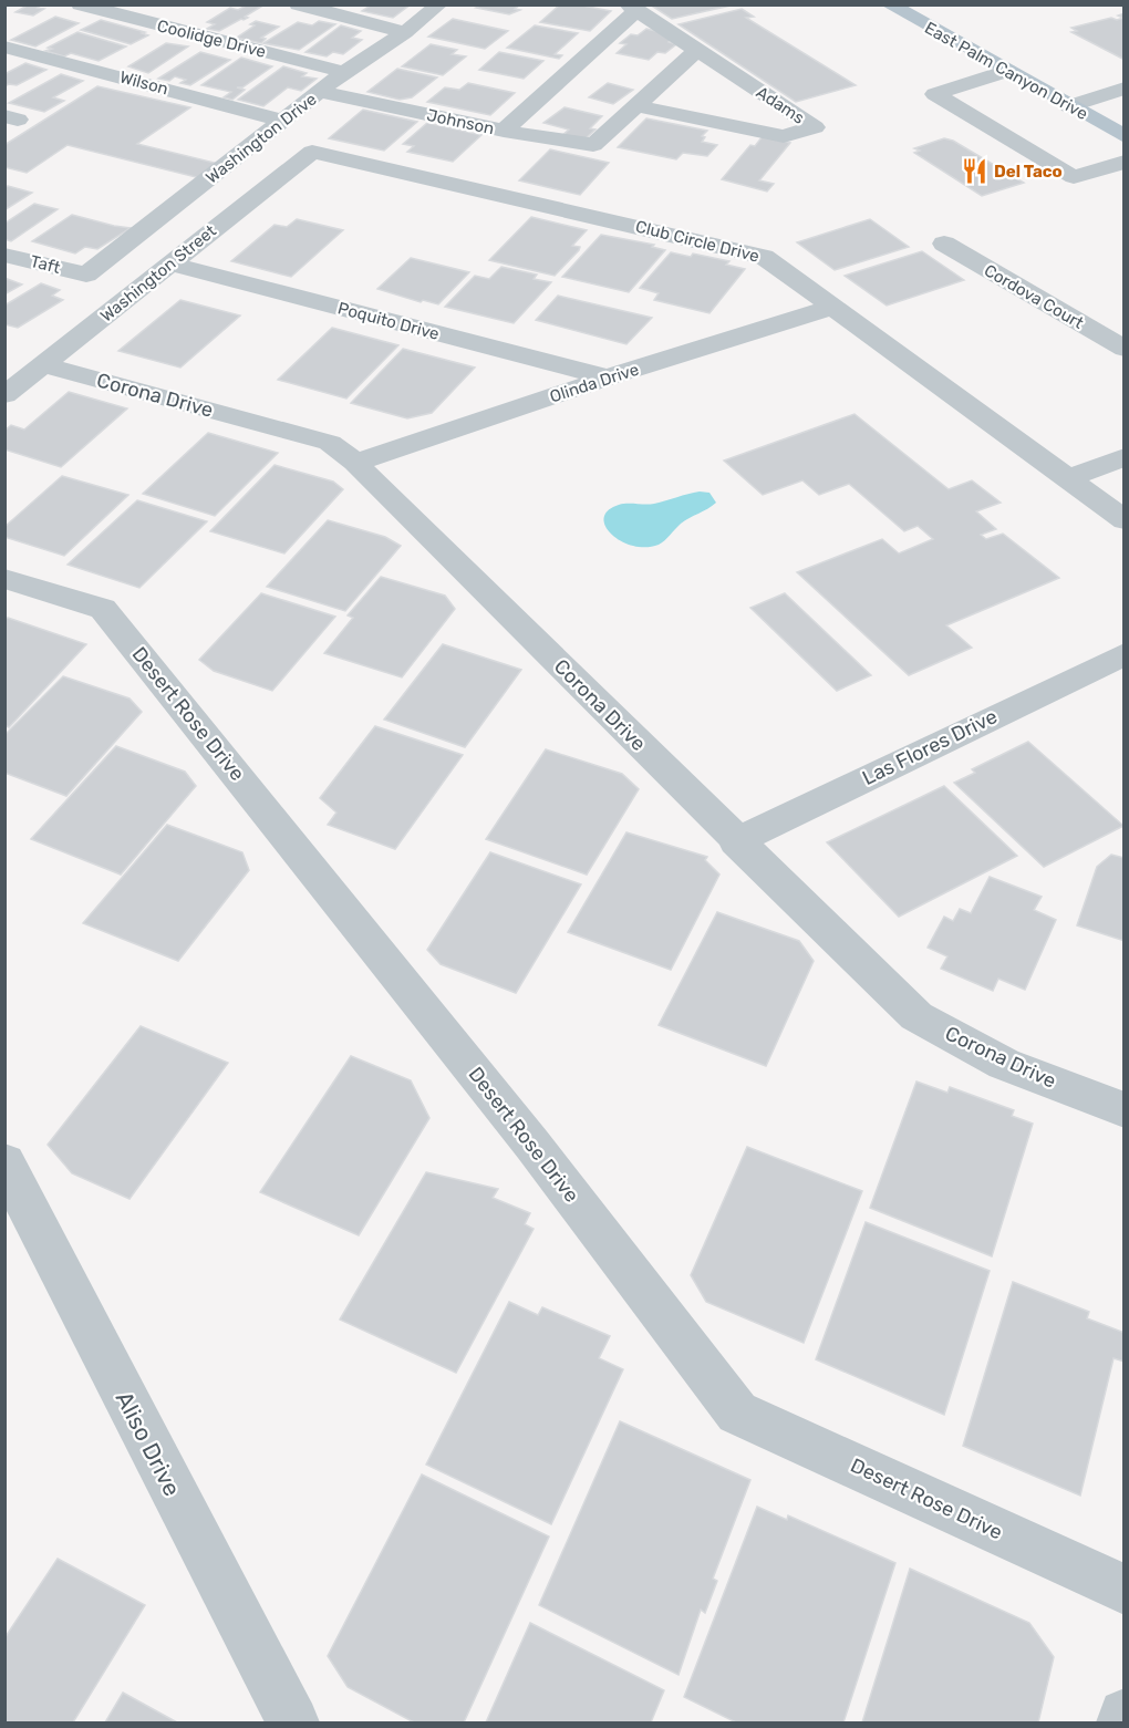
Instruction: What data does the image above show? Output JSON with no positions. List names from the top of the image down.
{
  "streets": {
    "main road": ["East Palm Canyon Drive"],
    "street": [
      "Coolidge Drive",
      "Wilson",
      "Adams",
      "Johnson",
      "Washington Drive",
      "Club Circle Drive",
      "Taft",
      "Washington Street",
      "Cordova Court",
      "Poquito Drive",
      "Olinda Drive",
      "Corona Drive",
      "Desert Rose Drive",
      "Las Flores Drive",
      "Aliso Drive"
    ]
  },
  "crossings": [
    ["Coolidge Drive", "Washington Drive"],
    ["Wilson", "Washington Drive"],
    ["Adams", "Johnson"],
    ["Johnson", "Washington Drive"],
    ["Washington Drive", "Taft"],
    ["Club Circle Drive", "Washington Street"],
    ["Club Circle Drive", "Olinda Drive"],
    ["Washington Street", "Poquito Drive"],
    ["Washington Street", "Corona Drive"],
    ["Poquito Drive", "Olinda Drive"],
    ["Olinda Drive", "Corona Drive"],
    ["Corona Drive", "Las Flores Drive"]
  ],
  "places": {
    "restaurant": ["Del Taco"]
  }
}
